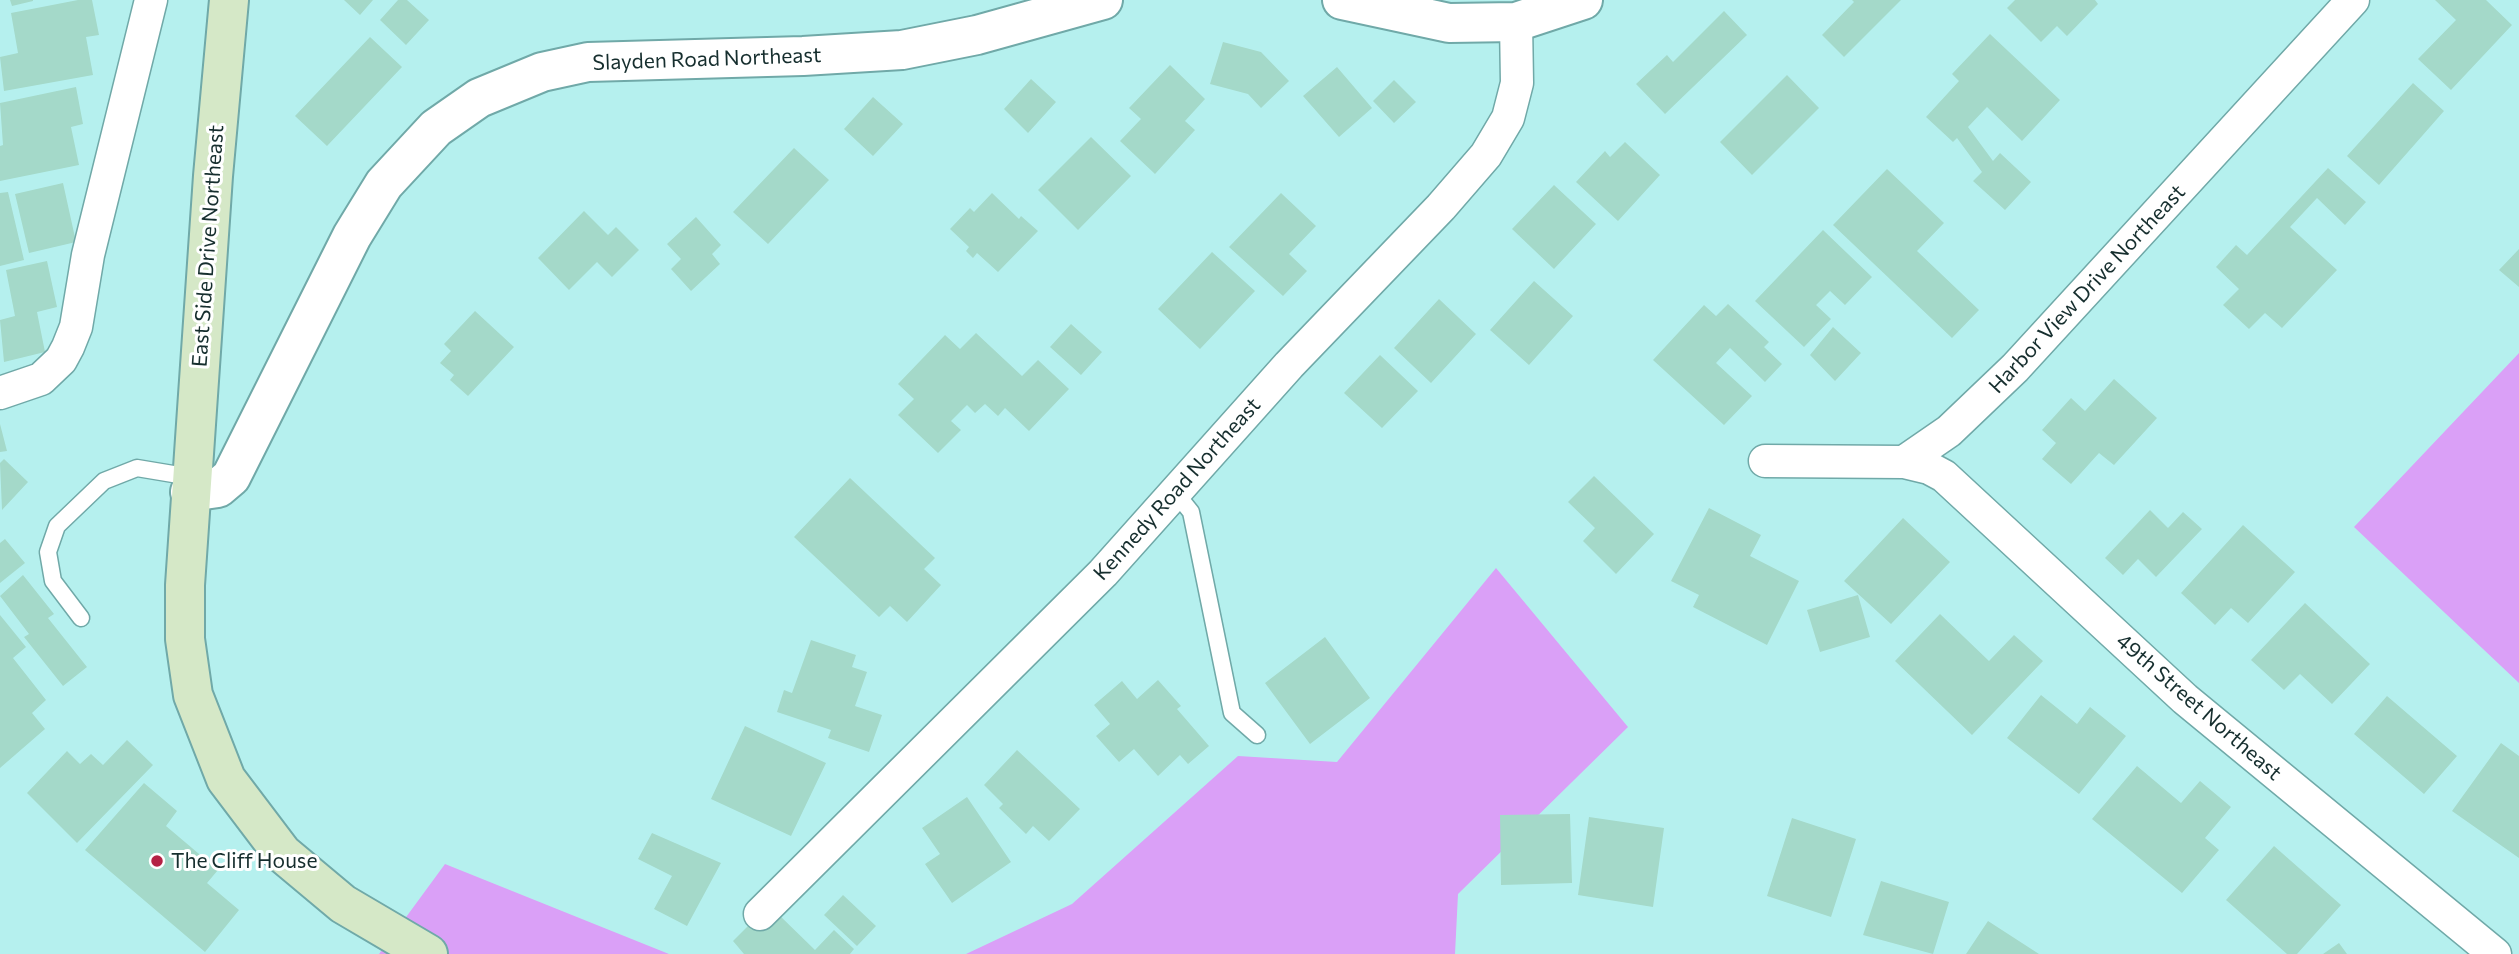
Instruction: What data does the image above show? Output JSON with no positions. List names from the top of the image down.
{
  "streets": {
    "main road": ["East Side Drive Northeast"],
    "street": [
      "Slayden Road Northeast",
      "Harbor View Drive Northeast",
      "Kennedy Road Northeast",
      "49th Street Northeast"
    ]
  },
  "crossings": [
    ["Slayden Road Northeast", "East Side Drive Northeast"],
    ["Harbor View Drive Northeast", "49th Street Northeast"]
  ],
  "places": ["The Cliff House"]
}
